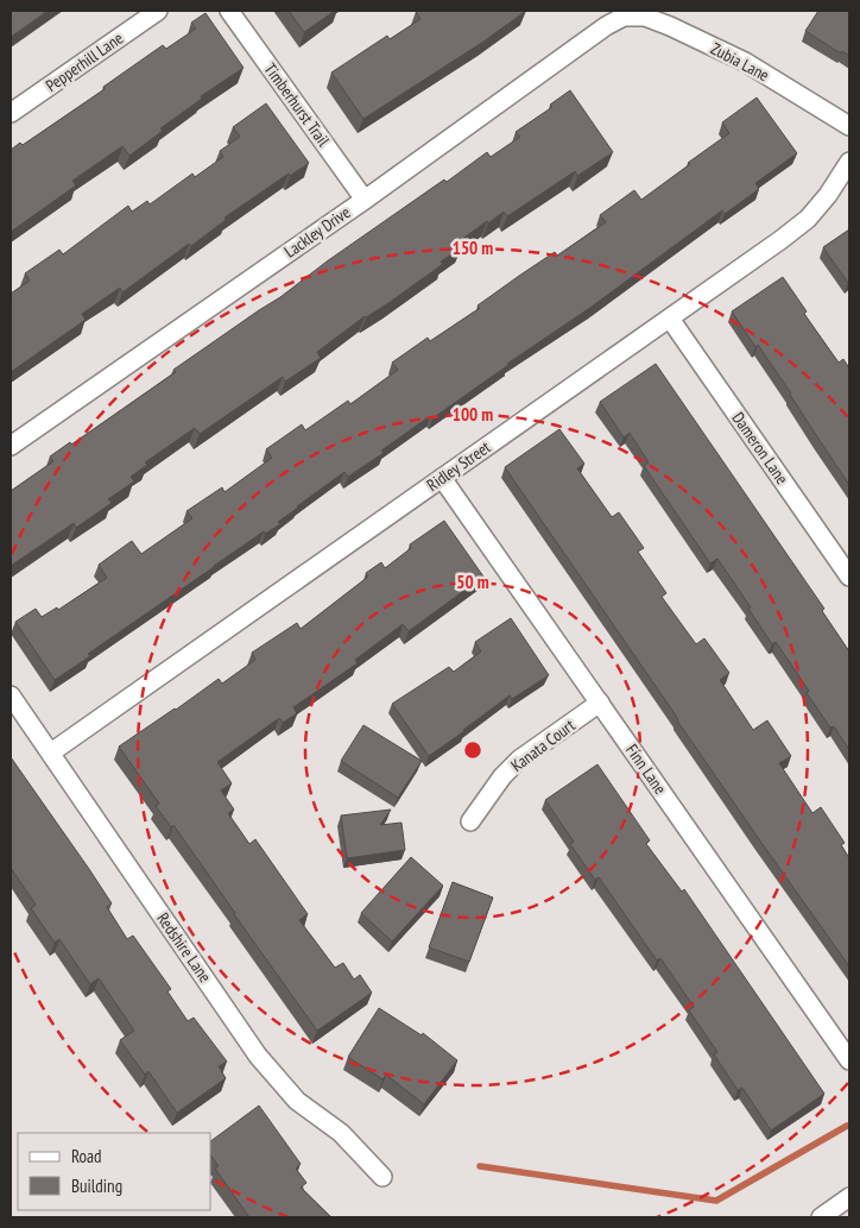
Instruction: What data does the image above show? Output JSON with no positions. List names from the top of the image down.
{
  "streets": {
    "street": [
      "Pepperhill Lane",
      "Zubia Lane",
      "Timberhurst Trail",
      "Lackley Drive",
      "Dameron Lane",
      "Ridley Street",
      "Kanata Court",
      "Finn Lane",
      "Redshire Lane"
    ]
  },
  "crossings": [
    ["Zubia Lane", "Lackley Drive"],
    ["Timberhurst Trail", "Lackley Drive"],
    ["Dameron Lane", "Ridley Street"],
    ["Ridley Street", "Finn Lane"],
    ["Ridley Street", "Redshire Lane"],
    ["Kanata Court", "Finn Lane"]
  ],
  "legend": ["Road", "Building"],
  "rings": ["150 m", "100 m", "50 m"]
}
